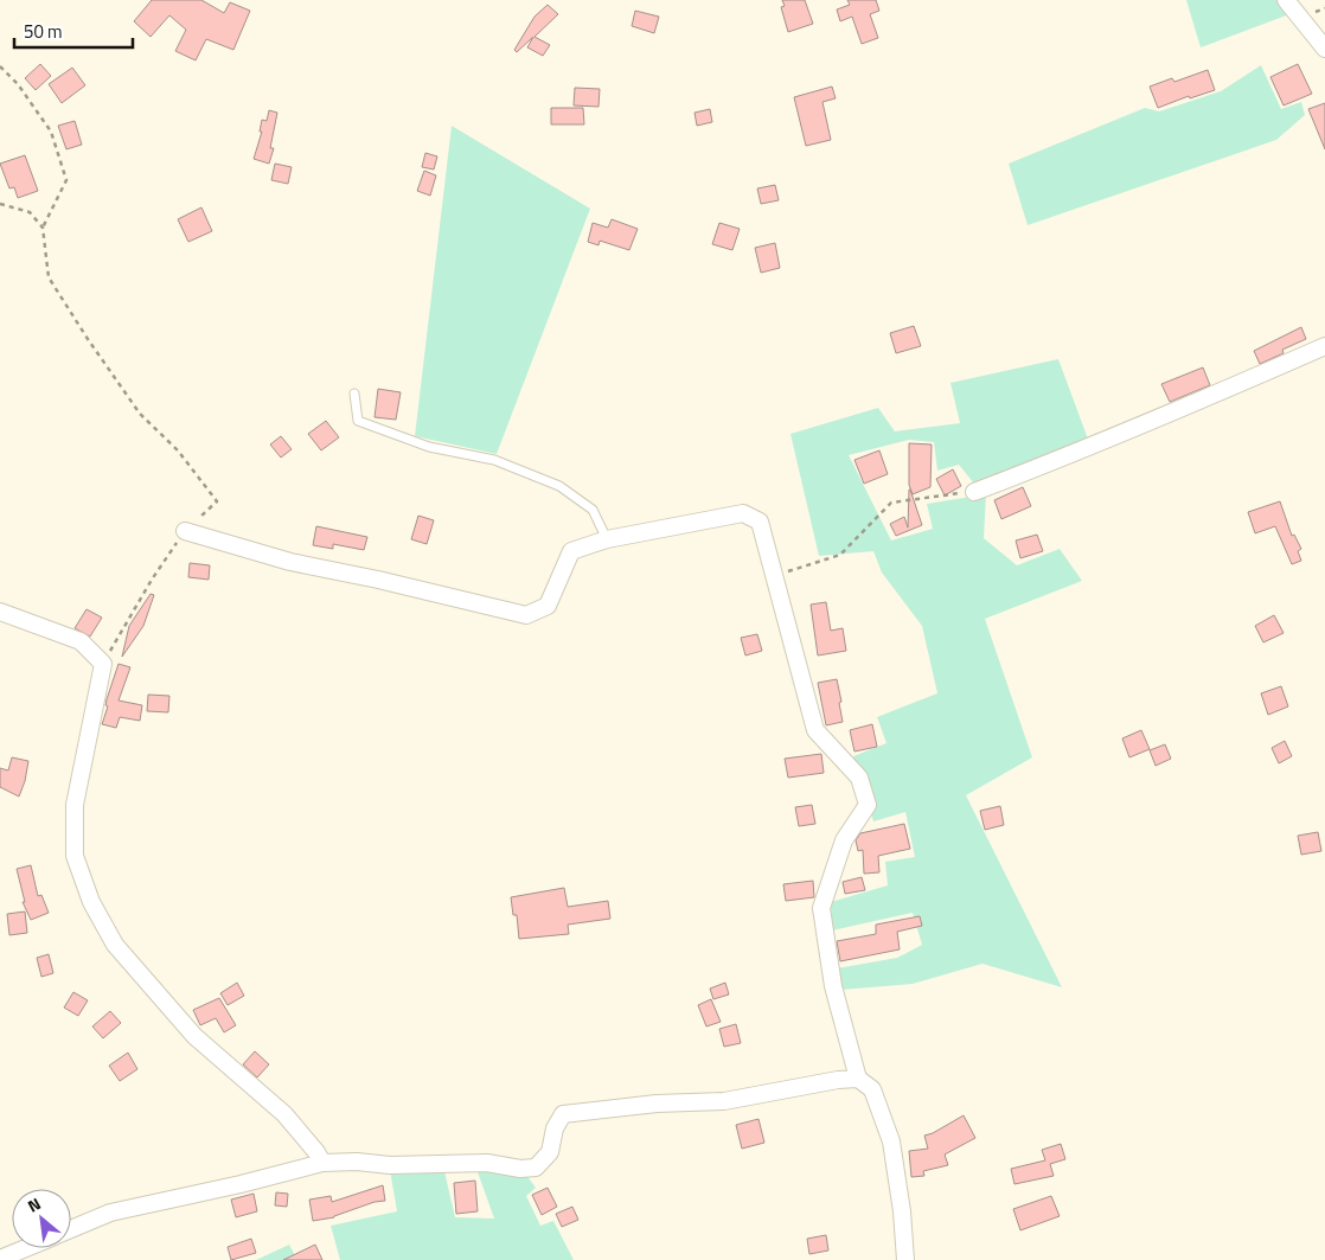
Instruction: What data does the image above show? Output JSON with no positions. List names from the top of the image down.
{
  "scale_bar": "50 m",
  "north": "top left"
}
